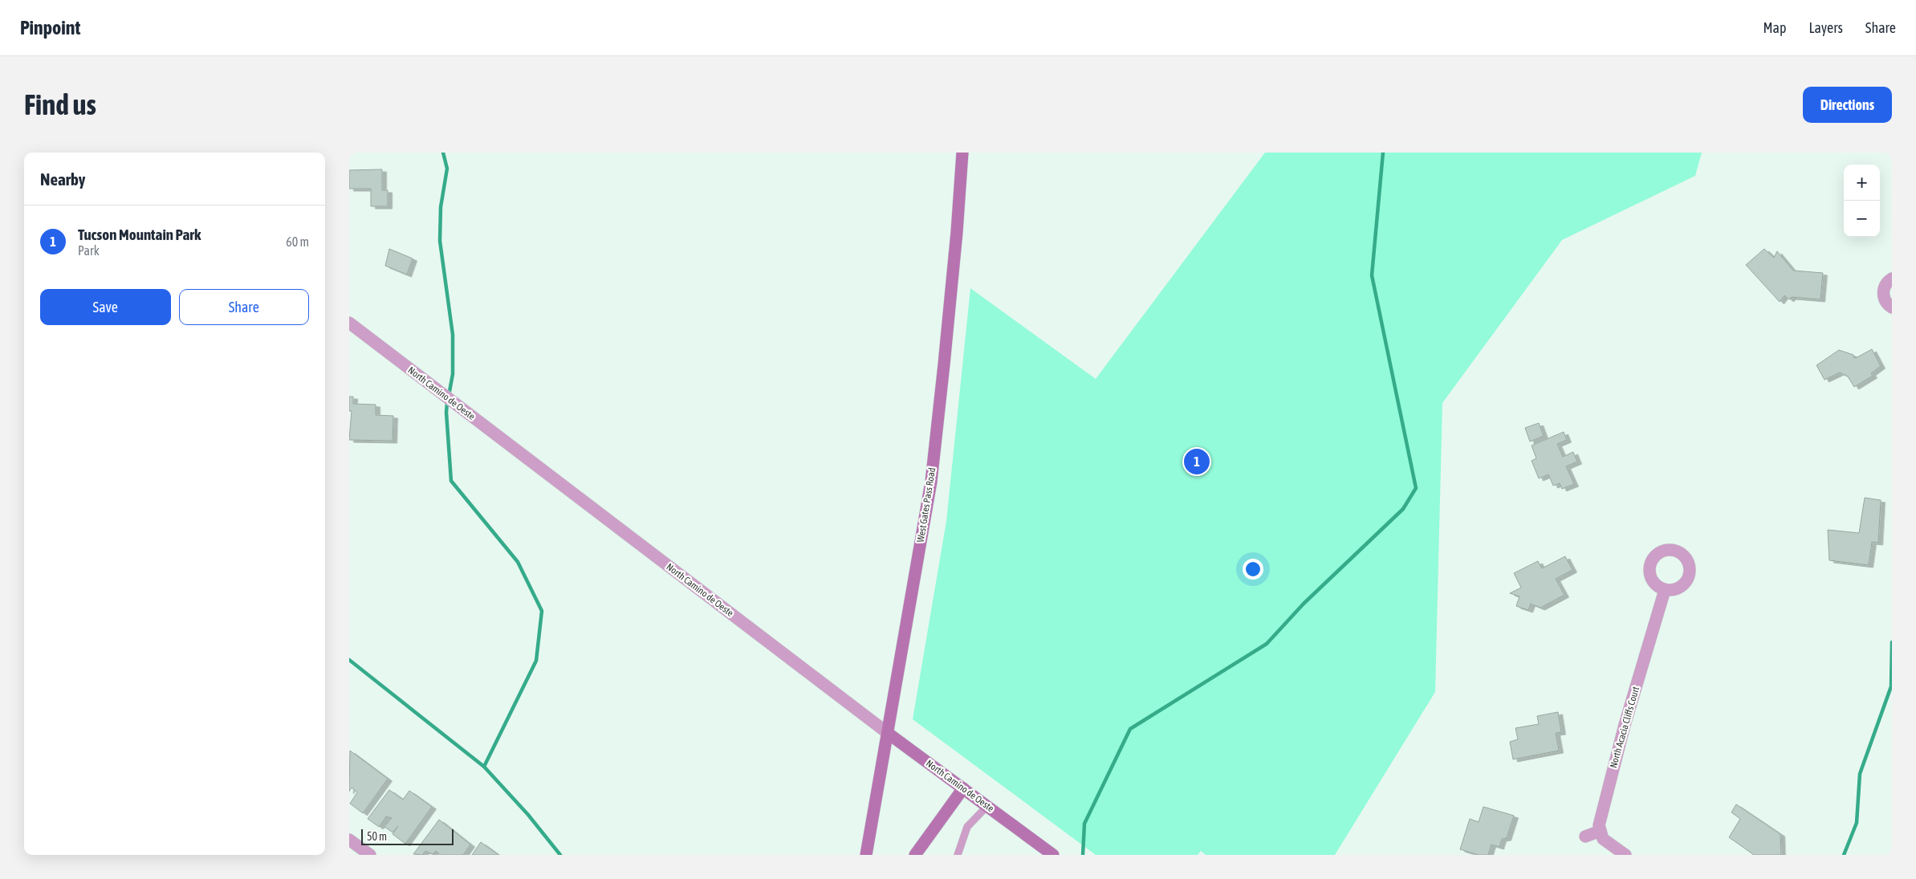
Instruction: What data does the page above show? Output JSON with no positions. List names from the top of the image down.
{
  "streets": {
    "main road": ["North Camino de Oeste", "West Gates Pass Road"],
    "street": ["North Acacia Cliffs Court"]
  },
  "crossings": [
    ["North Camino de Oeste", "West Gates Pass Road"]
  ],
  "scale_bar": "50 m",
  "page": {
    "header": "Pinpoint",
    "nav": ["Map", "Layers", "Share"],
    "buttons": [
      "Directions",
      ["Save", "Share"]
    ],
    "title": "Find us",
    "heading": "Nearby",
    "map_buttons": ["+", "−"],
    "list": [
      {
        "mark": "1",
        "name": "Tucson Mountain Park",
        "note": "Park",
        "value": "60 m"
      }
    ],
    "pins": "1",
    "scale": "50 m"
  }
}
